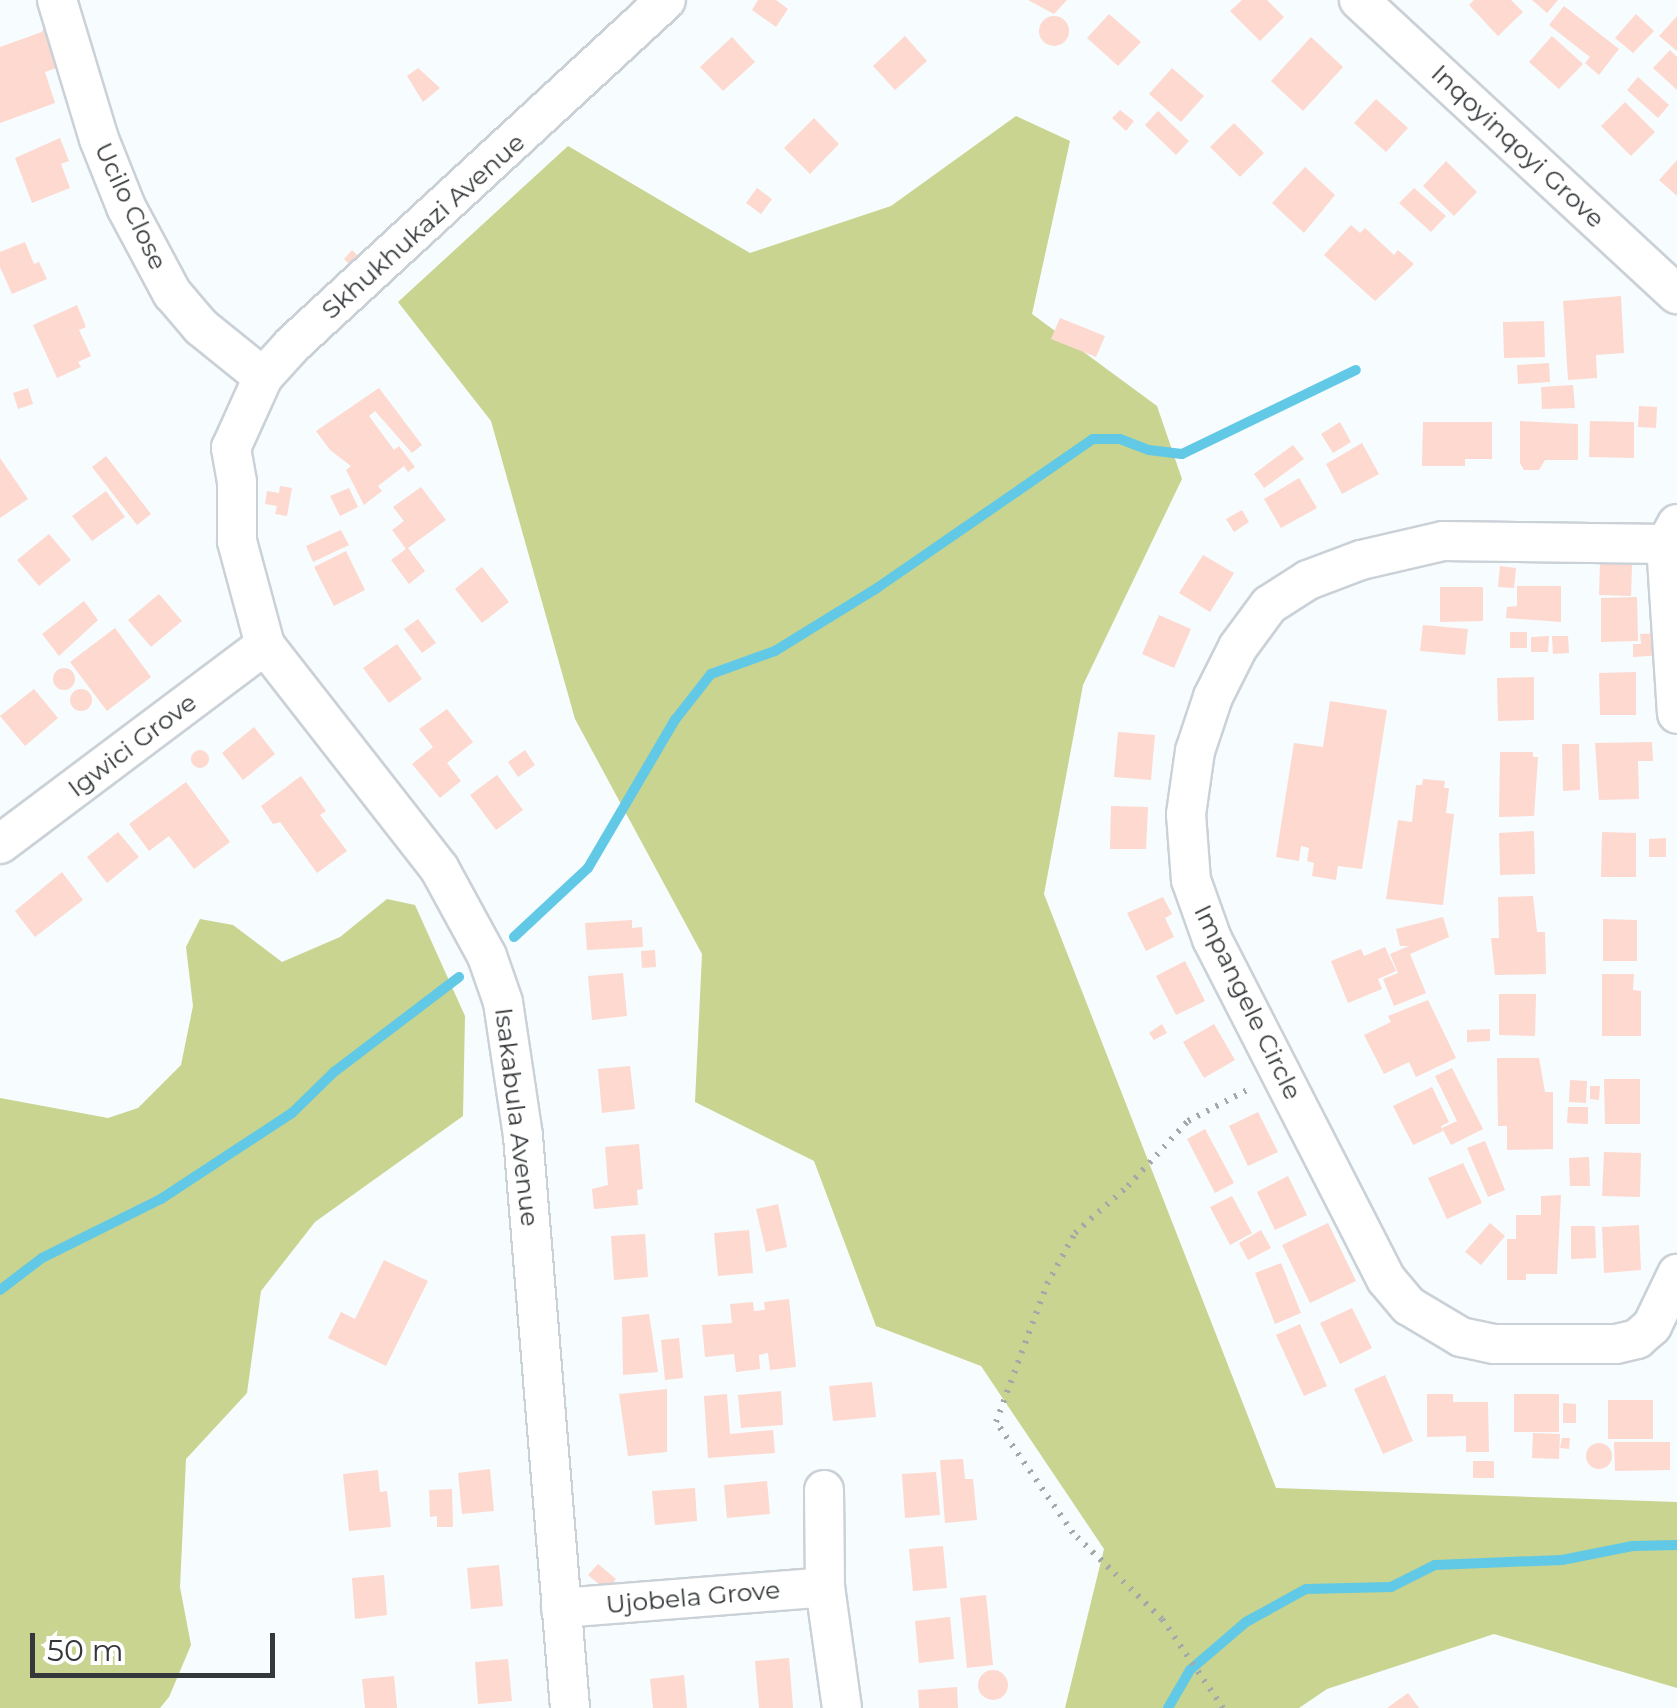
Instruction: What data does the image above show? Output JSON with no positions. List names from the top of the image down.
{
  "streets": {
    "street": [
      "Inqoyinqoyi Grove",
      "Ucilo Close",
      "Skhukhukazi Avenue",
      "Igwici Grove",
      "Impangele Circle",
      "Isakabula Avenue",
      "Ujobela Grove"
    ]
  },
  "crossings": [
    ["Ucilo Close", "Skhukhukazi Avenue"],
    ["Skhukhukazi Avenue", "Isakabula Avenue"],
    ["Igwici Grove", "Isakabula Avenue"],
    ["Isakabula Avenue", "Ujobela Grove"]
  ],
  "scale_bar": "50 m"
}
